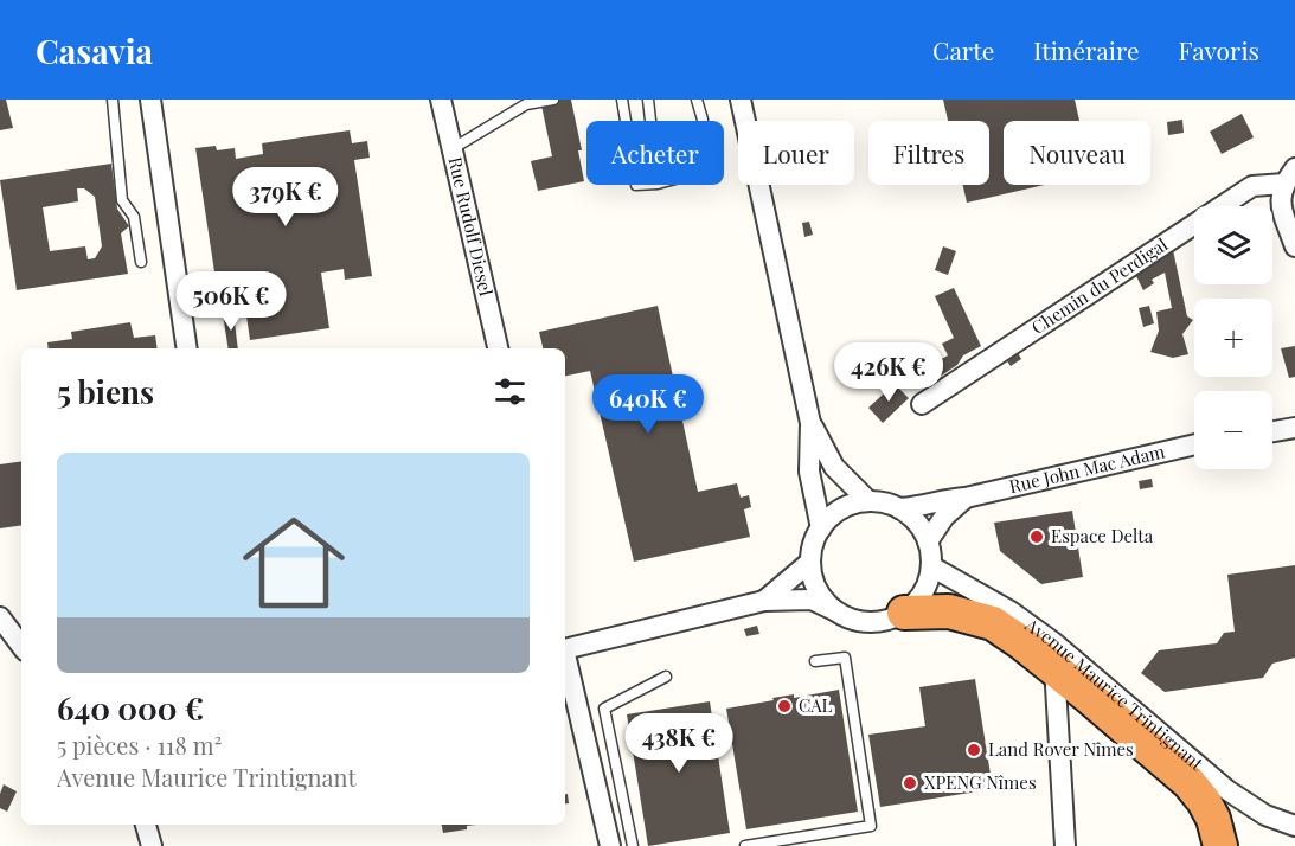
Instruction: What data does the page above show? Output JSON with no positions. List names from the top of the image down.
{
  "streets": {
    "street": [
      "Rue Rudolf Diesel",
      "Chemin du Perdigal",
      "Rue John Mac Adam",
      "Avenue Maurice Trintignant"
    ]
  },
  "places": [
    "Espace Delta",
    "CAL",
    "Land Rover Nîmes",
    "XPENG Nîmes"
  ],
  "page": {
    "header": "Casavia",
    "nav": ["Carte", "Itinéraire", "Favoris"],
    "chip": [
      "Acheter",
      "Louer",
      "Filtres",
      "Nouveau"
    ],
    "price": [
      "379K €",
      "506K €",
      "426K €",
      "640K €",
      "438K €"
    ],
    "map_buttons": ["+", "−"],
    "heading": "5 biens",
    "list": [
      {
        "name": "640 000 €",
        "note": "5 pièces · 118 m² · Avenue Maurice Trintignant"
      }
    ]
  }
}
